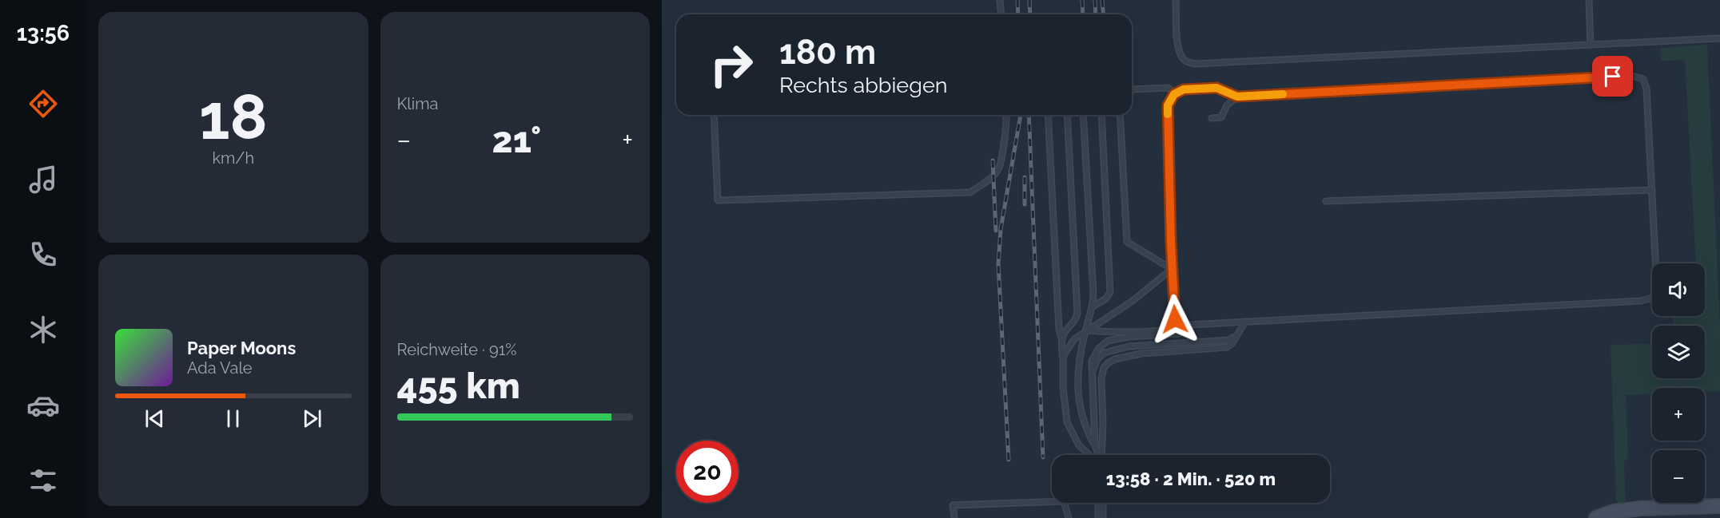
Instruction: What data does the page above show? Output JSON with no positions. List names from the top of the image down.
{
  "page": {
    "tabs": "13:56",
    "tile": [
      ["18", "km/h"],
      "Klima",
      ["Reichweite · 91%", "455 km"]
    ],
    "turn": ["180 m", "Rechts abbiegen"],
    "heat": ["−", "21°", "+"],
    "map_buttons": ["+", "−"],
    "song": ["Paper Moons", "Ada Vale"],
    "limit": "20",
    "trip": "13:58 · 2 Min. · 520 m"
  }
}
